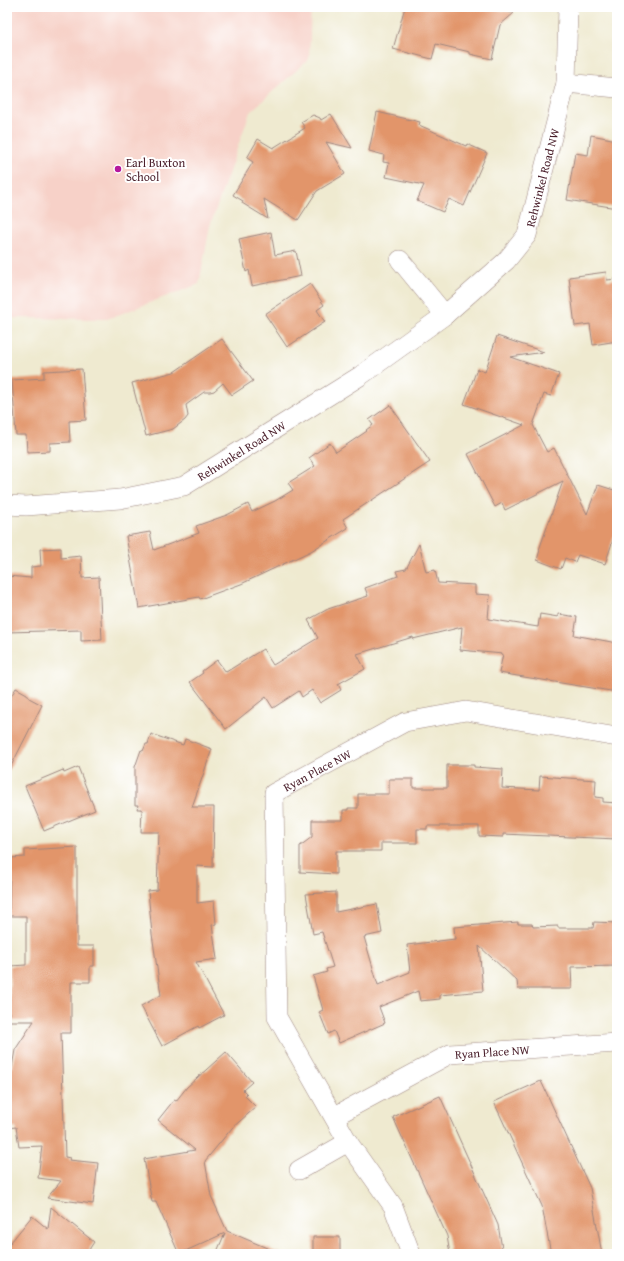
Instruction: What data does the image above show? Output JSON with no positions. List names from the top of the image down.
{
  "streets": {
    "street": ["Rehwinkel Road NW", "Ryan Place NW"]
  },
  "places": ["Earl Buxton School"]
}
